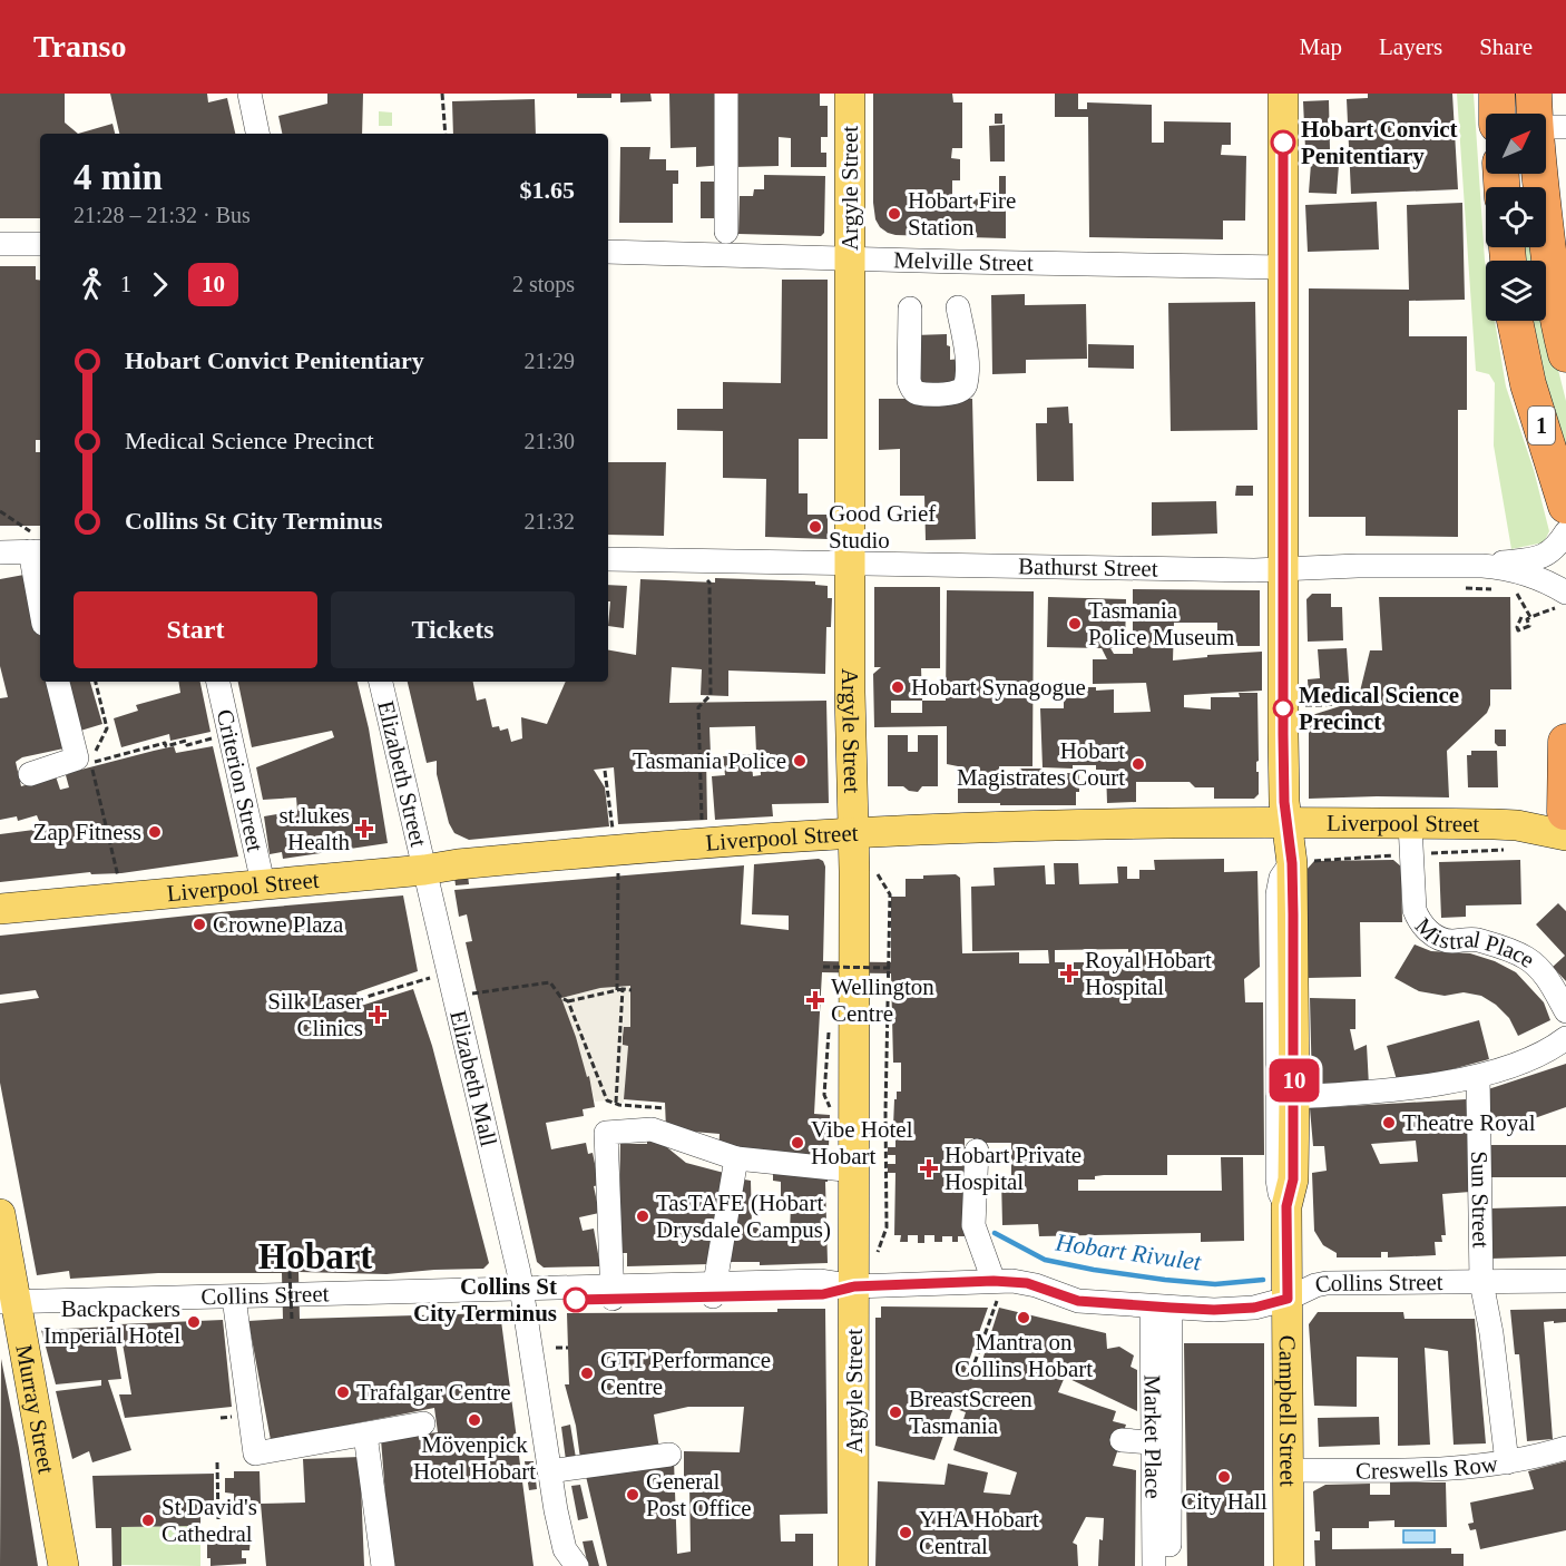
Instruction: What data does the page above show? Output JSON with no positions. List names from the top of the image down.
{
  "streets": {
    "highway": ["1"],
    "main road": [
      "Argyle Street",
      "Liverpool Street",
      "Murray Street",
      "Campbell Street"
    ],
    "street": [
      "Melville Street",
      "Bathurst Street",
      "Elizabeth Street",
      "Criterion Street",
      "Mistral Place",
      "Elizabeth Mall",
      "Sun Street",
      "Collins Street",
      "Market Place",
      "Creswells Row"
    ]
  },
  "crossings": [
    ["Argyle Street", "Melville Street"],
    ["Argyle Street", "Bathurst Street"],
    ["Argyle Street", "Liverpool Street"],
    ["Argyle Street", "Collins Street"],
    ["Melville Street", "Campbell Street"],
    ["Bathurst Street", "Campbell Street"],
    ["Elizabeth Street", "Liverpool Street"],
    ["Elizabeth Street", "Elizabeth Mall"],
    ["Criterion Street", "Liverpool Street"],
    ["Liverpool Street", "Mistral Place"],
    ["Liverpool Street", "Elizabeth Mall"],
    ["Liverpool Street", "Campbell Street"],
    ["Elizabeth Mall", "Collins Street"],
    ["Sun Street", "Collins Street"],
    ["Sun Street", "Creswells Row"],
    ["Collins Street", "Murray Street"],
    ["Collins Street", "Campbell Street"],
    ["Collins Street", "Market Place"],
    ["Campbell Street", "Creswells Row"]
  ],
  "districts": ["Hobart"],
  "water": ["Hobart Rivulet"],
  "places": {
    "other": [
      "Hobart Convict Penitentiary",
      "Hobart Fire Station",
      "Good Grief Studio",
      "Tasmania Police Museum",
      "Hobart Synagogue",
      "Medical Science Precinct",
      "Tasmania Police",
      "Hobart Magistrates Court",
      "Zap Fitness",
      "Crowne Plaza",
      "Theatre Royal",
      "Vibe Hotel Hobart",
      "TasTAFE (Hobart Drysdale Campus)",
      "Collins St City Terminus",
      "Mantra on Collins Hobart",
      "Backpackers Imperial Hotel",
      "GTT Performance Centre",
      "Trafalgar Centre",
      "BreastScreen Tasmania",
      "Mövenpick Hotel Hobart",
      "City Hall",
      "General Post Office",
      "St David's Cathedral",
      "YHA Hobart Central"
    ],
    "health": [
      "st.lukes Health",
      "Royal Hobart Hospital",
      "Wellington Centre",
      "Silk Laser Clinics",
      "Hobart Private Hospital"
    ]
  },
  "lines": ["bus line 10"],
  "north": "top right",
  "page": {
    "header": "Transo",
    "nav": ["Map", "Layers", "Share"],
    "on_map": "10",
    "heading": ["4 min", "21:28 – 21:32 · Bus", "$1.65"],
    "legs": ["1", "10", "2 stops"],
    "list": [
      {
        "name": "Hobart Convict Penitentiary",
        "value": "21:29"
      },
      {
        "name": "Medical Science Precinct",
        "value": "21:30"
      },
      {
        "name": "Collins St City Terminus",
        "value": "21:32"
      }
    ],
    "buttons": ["Start", "Tickets"]
  }
}
